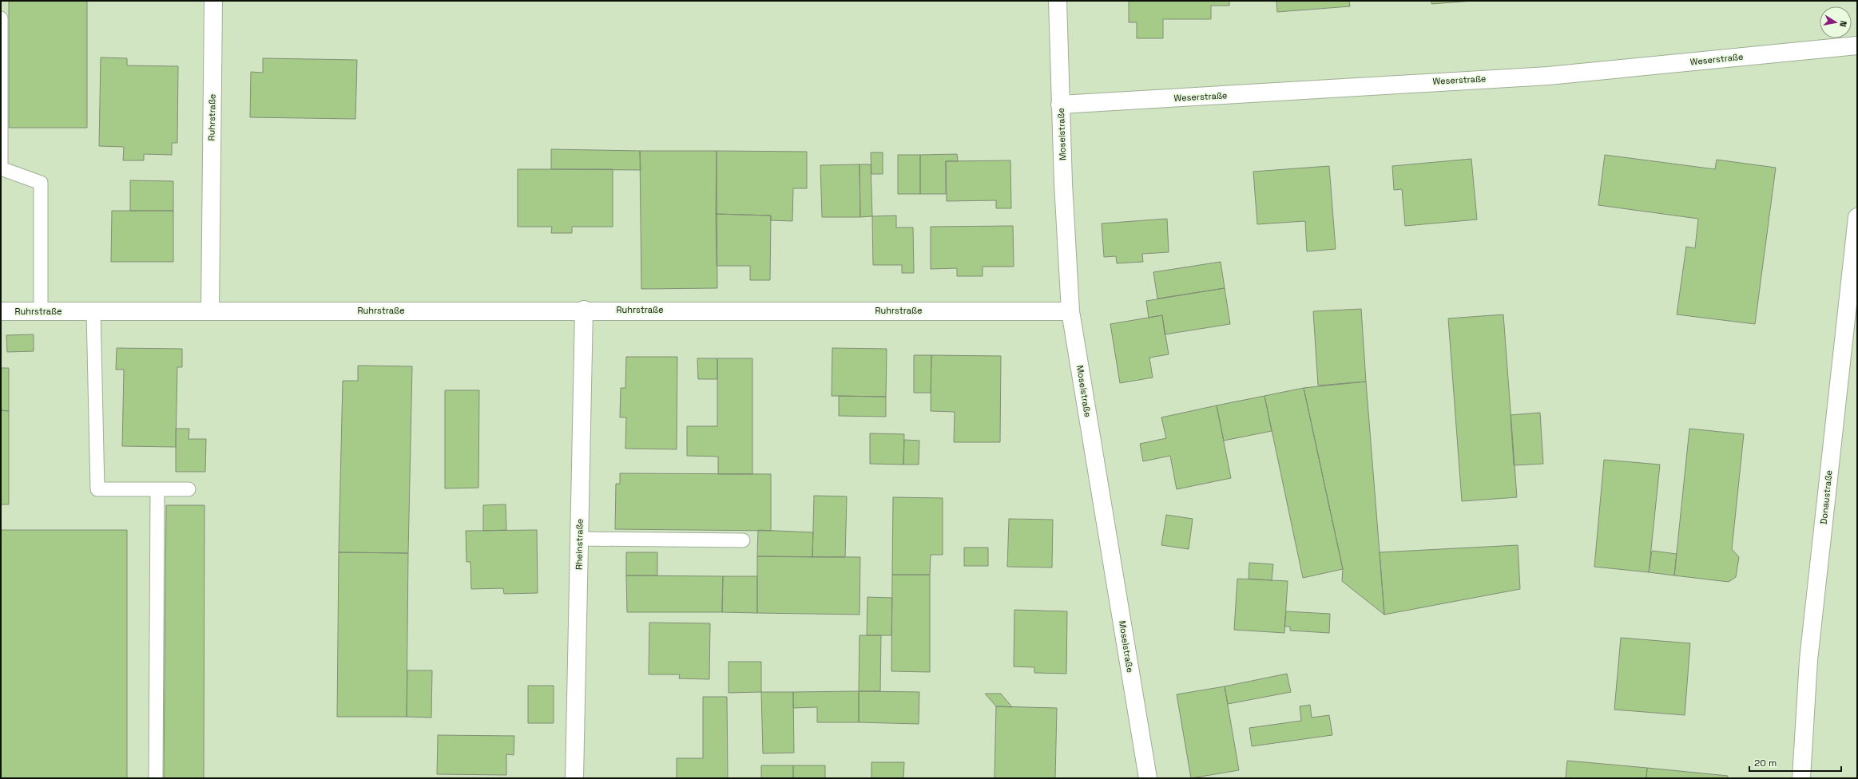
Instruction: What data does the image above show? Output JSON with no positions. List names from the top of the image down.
{
  "streets": {
    "street": [
      "Weserstraße",
      "Ruhrstraße",
      "Moselstraße",
      "Donaustraße",
      "Rheinstraße"
    ]
  },
  "crossings": [
    ["Weserstraße", "Moselstraße"],
    ["Ruhrstraße", "Moselstraße"],
    ["Ruhrstraße", "Rheinstraße"]
  ],
  "scale_bar": "20 m",
  "north": "right"
}
